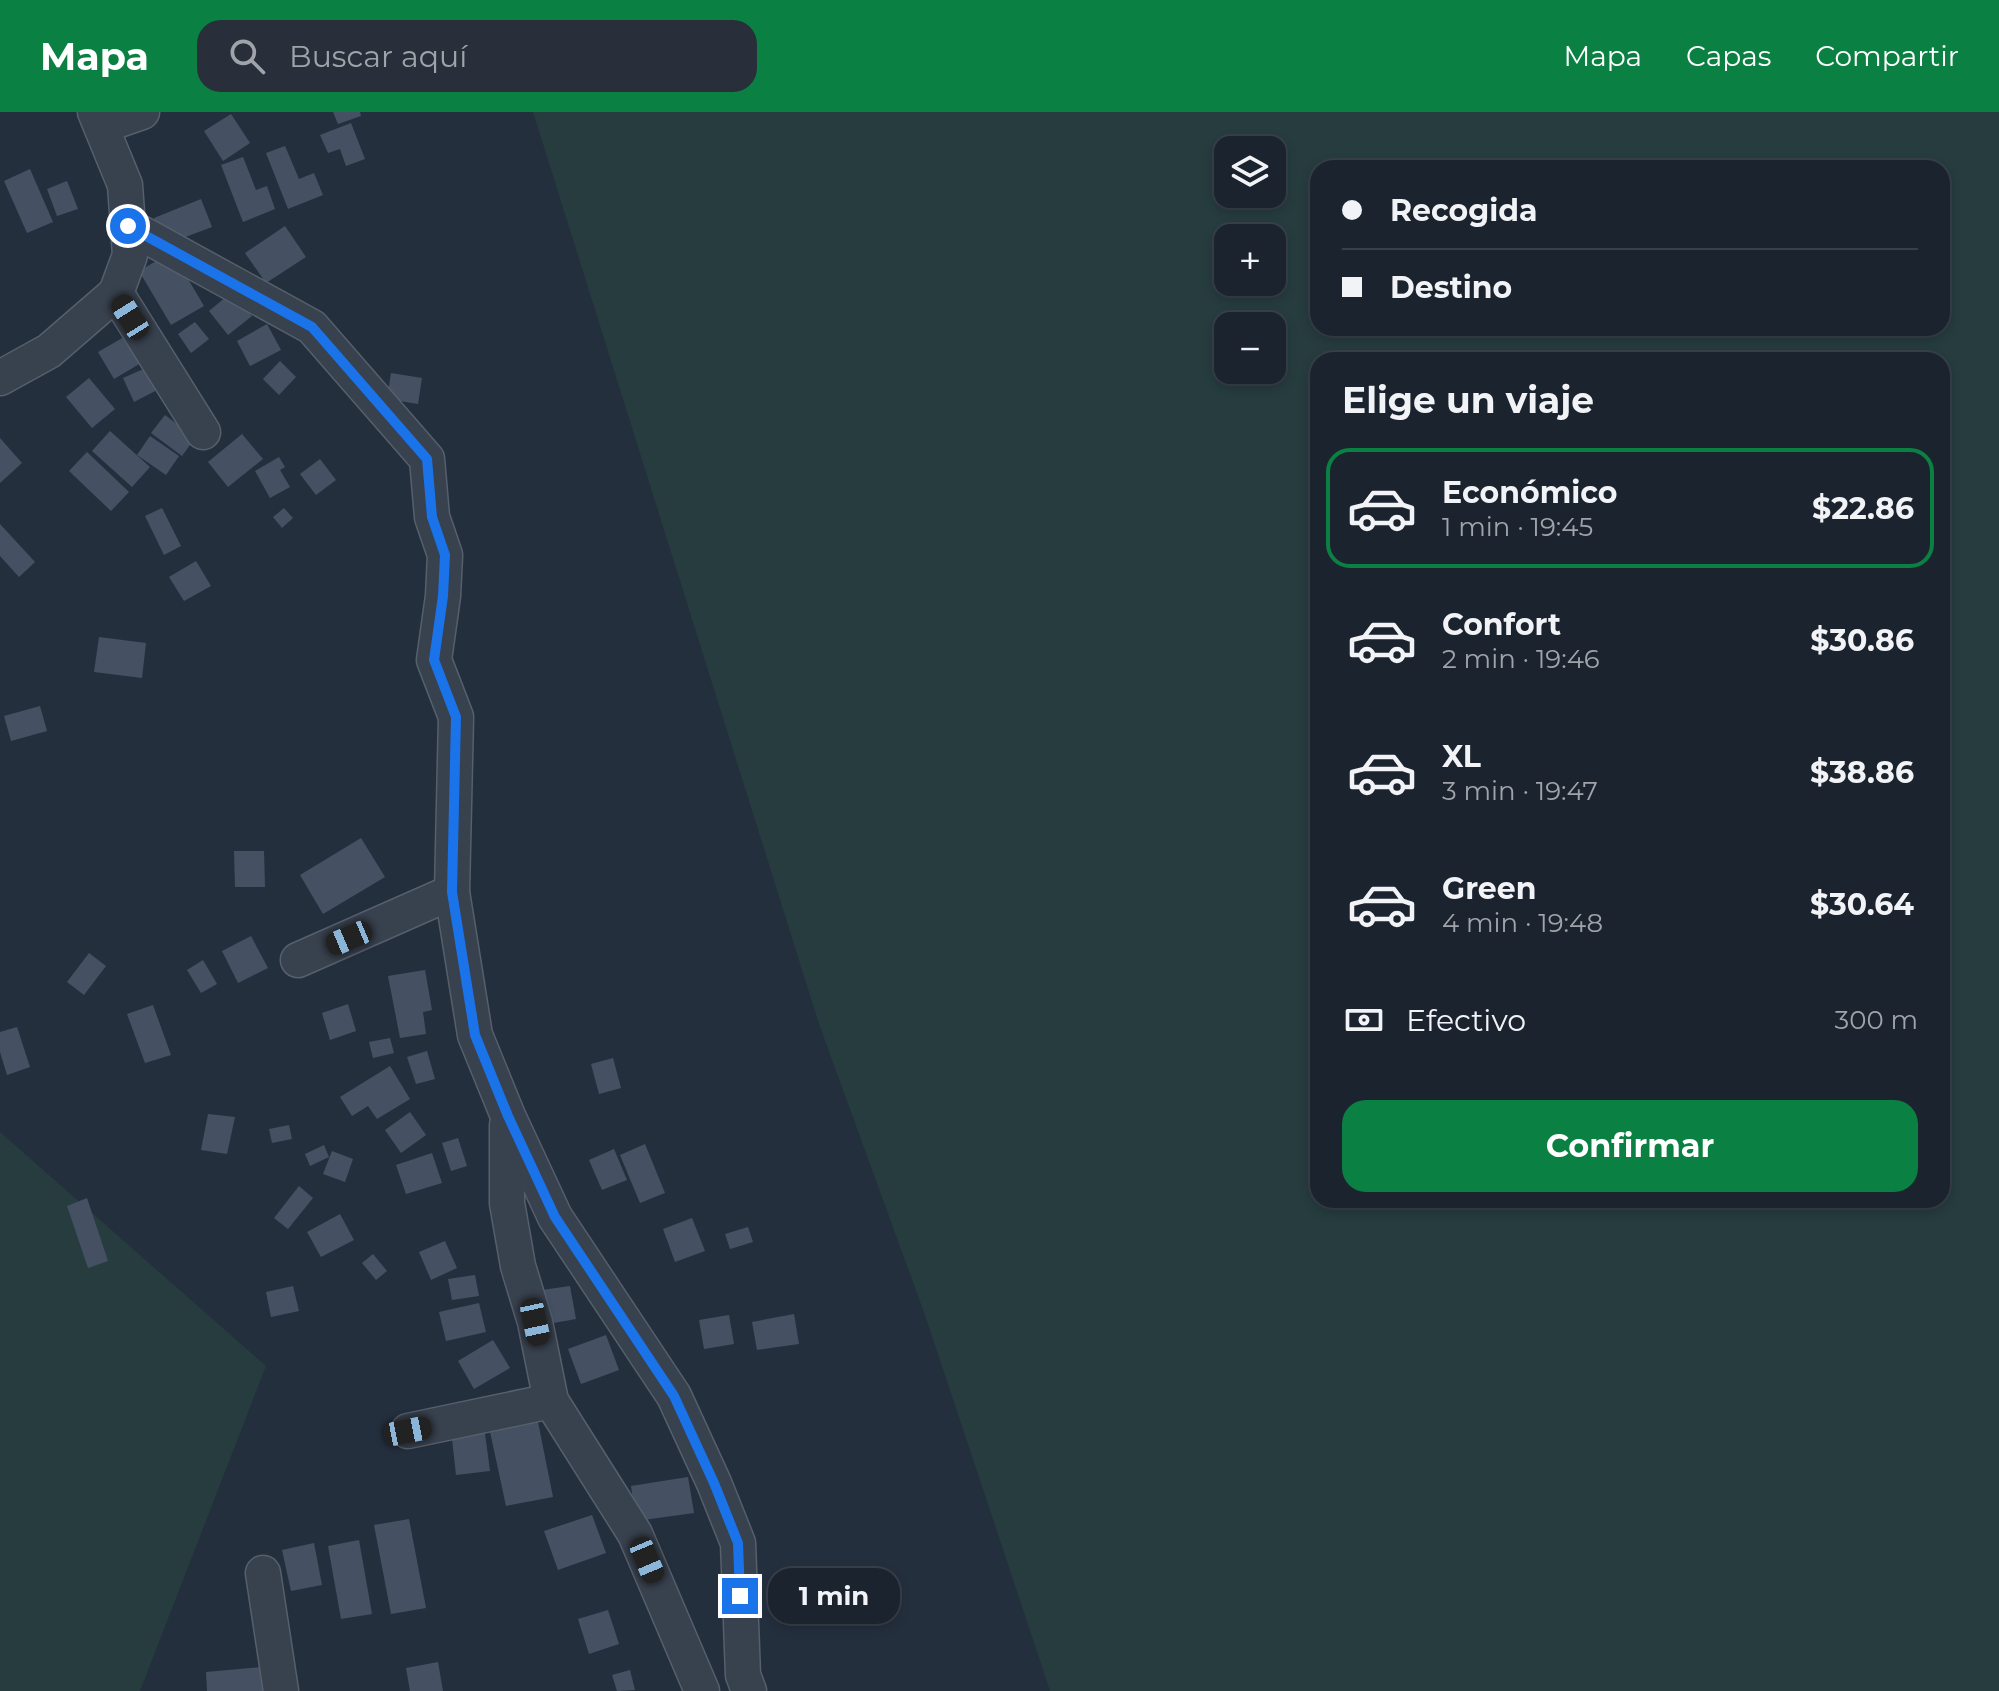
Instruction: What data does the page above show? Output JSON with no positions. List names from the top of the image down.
{
  "page": {
    "header": "Mapa",
    "search": "Buscar aquí",
    "nav": ["Mapa", "Capas", "Compartir"],
    "map_buttons": ["+", "−"],
    "banner": ["Recogida", "Destino"],
    "heading": "Elige un viaje",
    "list": [
      {
        "name": "Económico",
        "note": "1 min · 19:45",
        "value": "$22.86"
      },
      {
        "name": "Confort",
        "note": "2 min · 19:46",
        "value": "$30.86"
      },
      {
        "name": "XL",
        "note": "3 min · 19:47",
        "value": "$38.86"
      },
      {
        "name": "Green",
        "note": "4 min · 19:48",
        "value": "$30.64"
      }
    ],
    "pay": ["Efectivo", "300 m"],
    "buttons": "Confirmar",
    "bubble": "1 min"
  }
}
